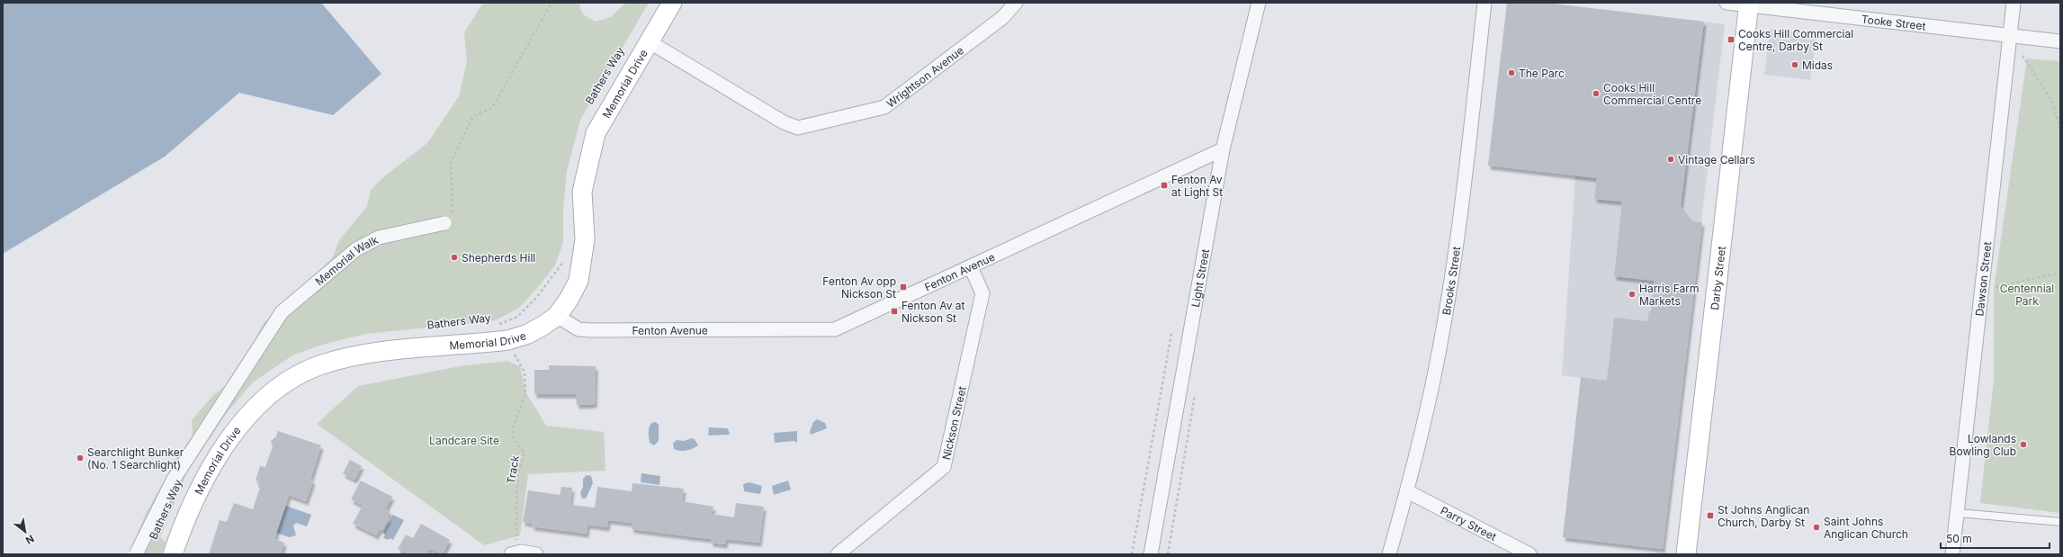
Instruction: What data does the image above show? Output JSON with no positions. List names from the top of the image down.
{
  "streets": {
    "main road": ["Memorial Drive", "Darby Street"],
    "street": [
      "Tooke Street",
      "Wrightson Avenue",
      "Memorial Walk",
      "Fenton Avenue",
      "Light Street",
      "Dawson Street",
      "Brooks Street",
      "Nickson Street",
      "Parry Street"
    ],
    "path": ["Bathers Way", "Track"]
  },
  "crossings": [
    ["Tooke Street", "Darby Street"],
    ["Tooke Street", "Dawson Street"],
    ["Wrightson Avenue", "Memorial Drive"],
    ["Memorial Drive", "Fenton Avenue"],
    ["Fenton Avenue", "Light Street"],
    ["Fenton Avenue", "Nickson Street"],
    ["Brooks Street", "Parry Street"]
  ],
  "parks": ["Centennial Park", "Landcare Site"],
  "places": {
    "transit": [
      "Cooks Hill Commercial Centre, Darby St",
      "Fenton Av at Light St",
      "Fenton Av opp Nickson St",
      "Fenton Av at Nickson St",
      "St Johns Anglican Church, Darby St"
    ],
    "other": [
      "Midas",
      "The Parc",
      "Cooks Hill Commercial Centre",
      "Vintage Cellars",
      "Shepherds Hill",
      "Harris Farm Markets",
      "Lowlands Bowling Club",
      "Searchlight Bunker (No. 1 Searchlight)",
      "Saint Johns Anglican Church"
    ]
  },
  "scale_bar": "50 m",
  "north": "bottom right"
}
